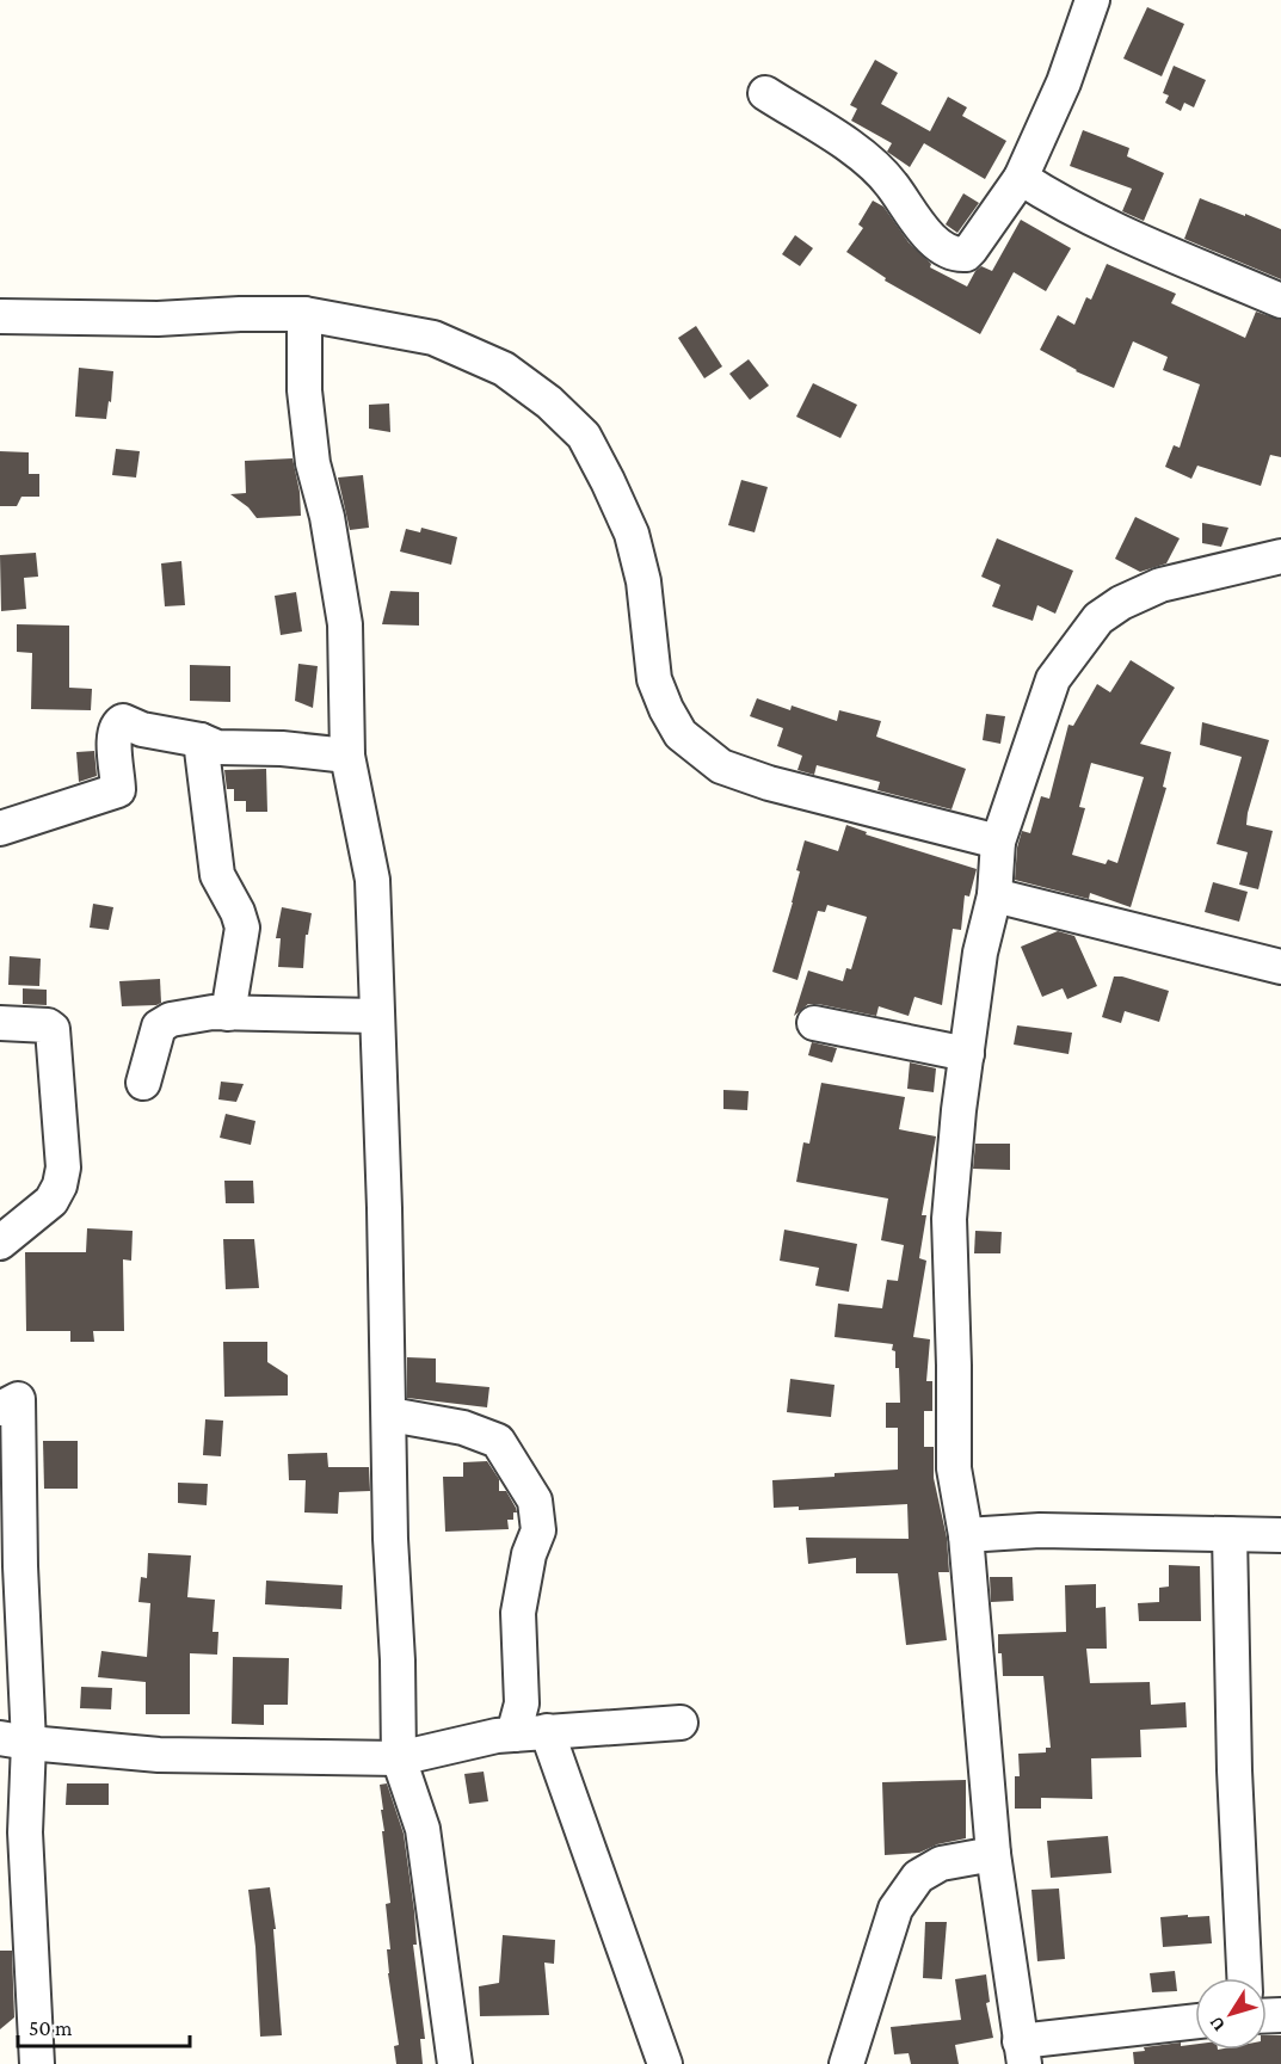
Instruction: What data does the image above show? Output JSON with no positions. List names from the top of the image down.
{
  "scale_bar": "50 m",
  "north": "bottom left"
}
